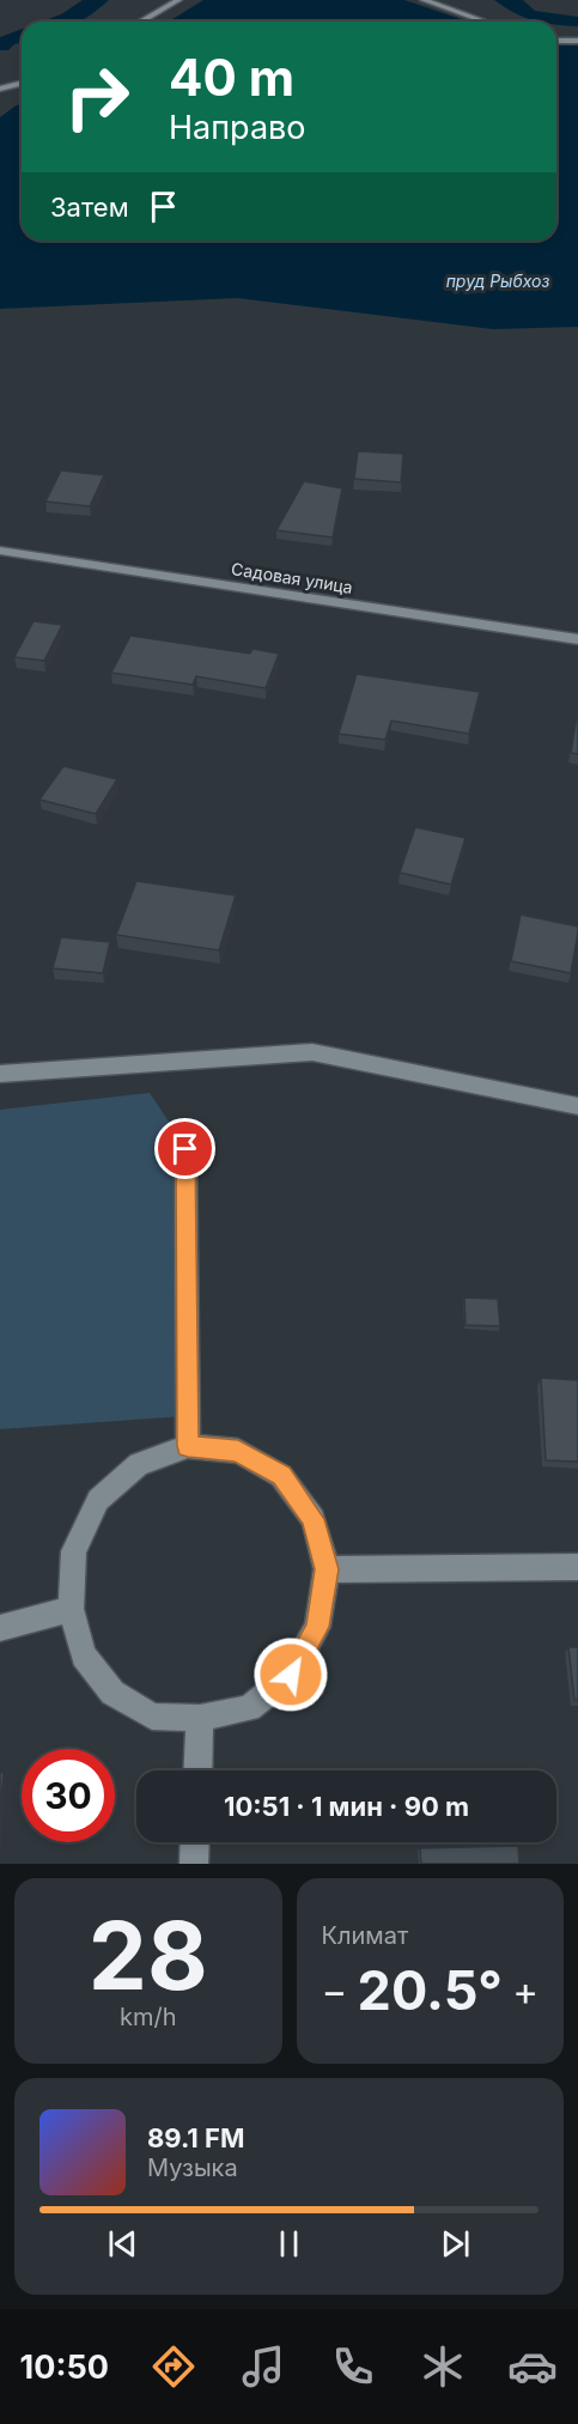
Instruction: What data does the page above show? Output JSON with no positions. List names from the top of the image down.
{
  "streets": {
    "street": ["Садовая улица"]
  },
  "water": ["пруд Рыбхоз"],
  "page": {
    "turn": ["40 m", "Направо"],
    "then": "Затем",
    "limit": "30",
    "trip": "10:51 · 1 мин · 90 m",
    "tile": [
      ["28", "km/h"],
      "Климат"
    ],
    "heat": ["−", "20.5°", "+"],
    "song": ["89.1 FM", "Музыка"],
    "tabs": "10:50"
  }
}
